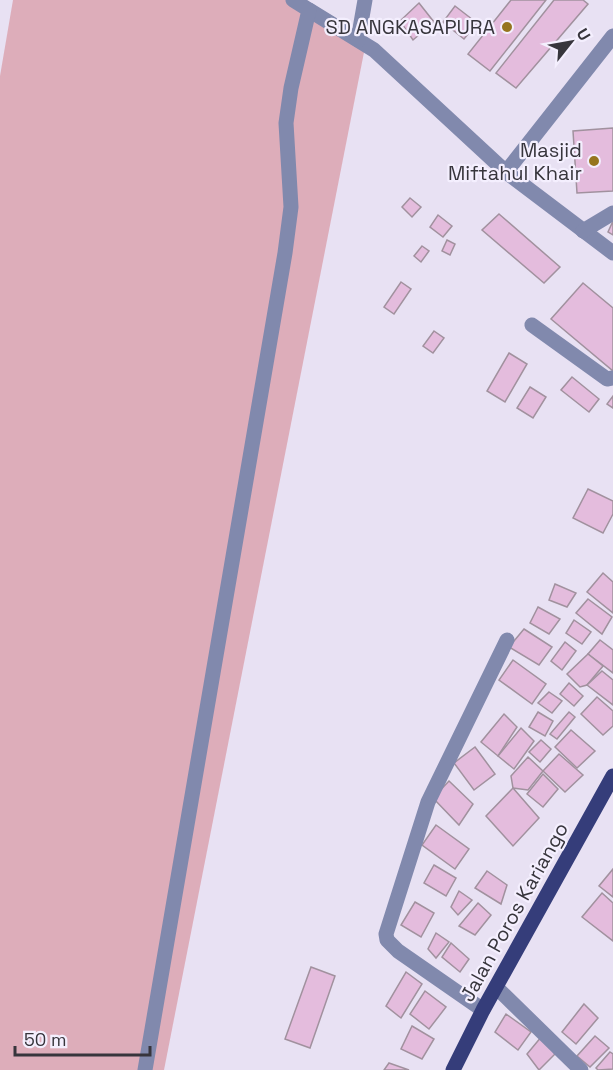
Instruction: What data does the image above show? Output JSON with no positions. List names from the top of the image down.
{
  "streets": {
    "main road": ["Jalan Poros Kariango"]
  },
  "places": ["SD ANGKASAPURA", "Masjid Miftahul Khair"],
  "scale_bar": "50 m",
  "north": "top right"
}
